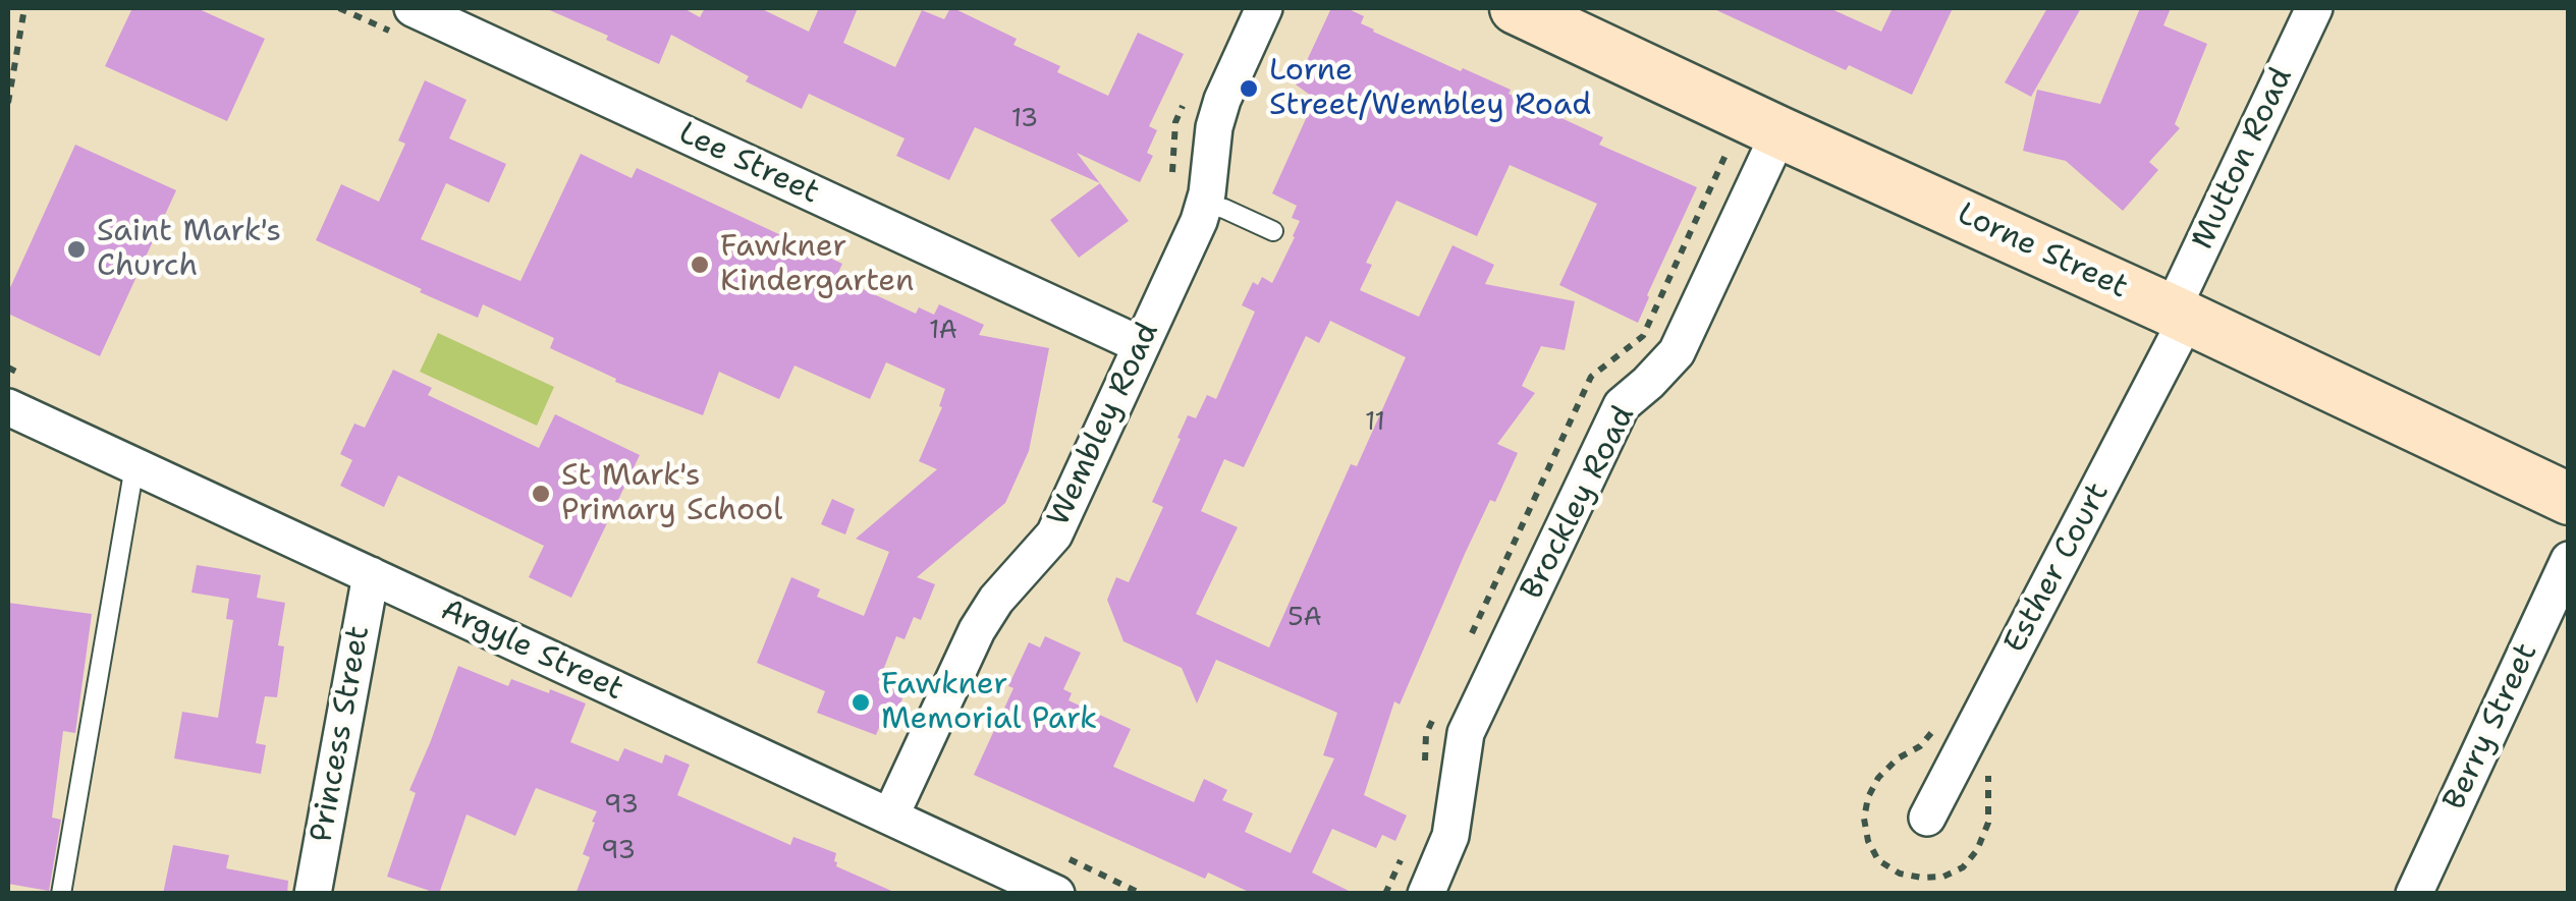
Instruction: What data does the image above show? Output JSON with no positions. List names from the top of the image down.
{
  "streets": {
    "street": [
      "Mutton Road",
      "Lee Street",
      "Lorne Street",
      "Wembley Road",
      "Brockley Road",
      "Esther Court",
      "Argyle Street",
      "Berry Street",
      "Princess Street"
    ]
  },
  "crossings": [
    ["Mutton Road", "Lorne Street"],
    ["Mutton Road", "Esther Court"],
    ["Lee Street", "Wembley Road"],
    ["Lorne Street", "Brockley Road"],
    ["Lorne Street", "Esther Court"],
    ["Wembley Road", "Argyle Street"],
    ["Argyle Street", "Princess Street"]
  ],
  "places": [
    "Lorne Street/Wembley Road",
    "Saint Mark's Church",
    "Fawkner Kindergarten",
    "St Mark's Primary School",
    "Fawkner Memorial Park"
  ],
  "house_numbers": [
    "13",
    "1A",
    "11",
    "5A",
    "93",
    "93"
  ]
}
